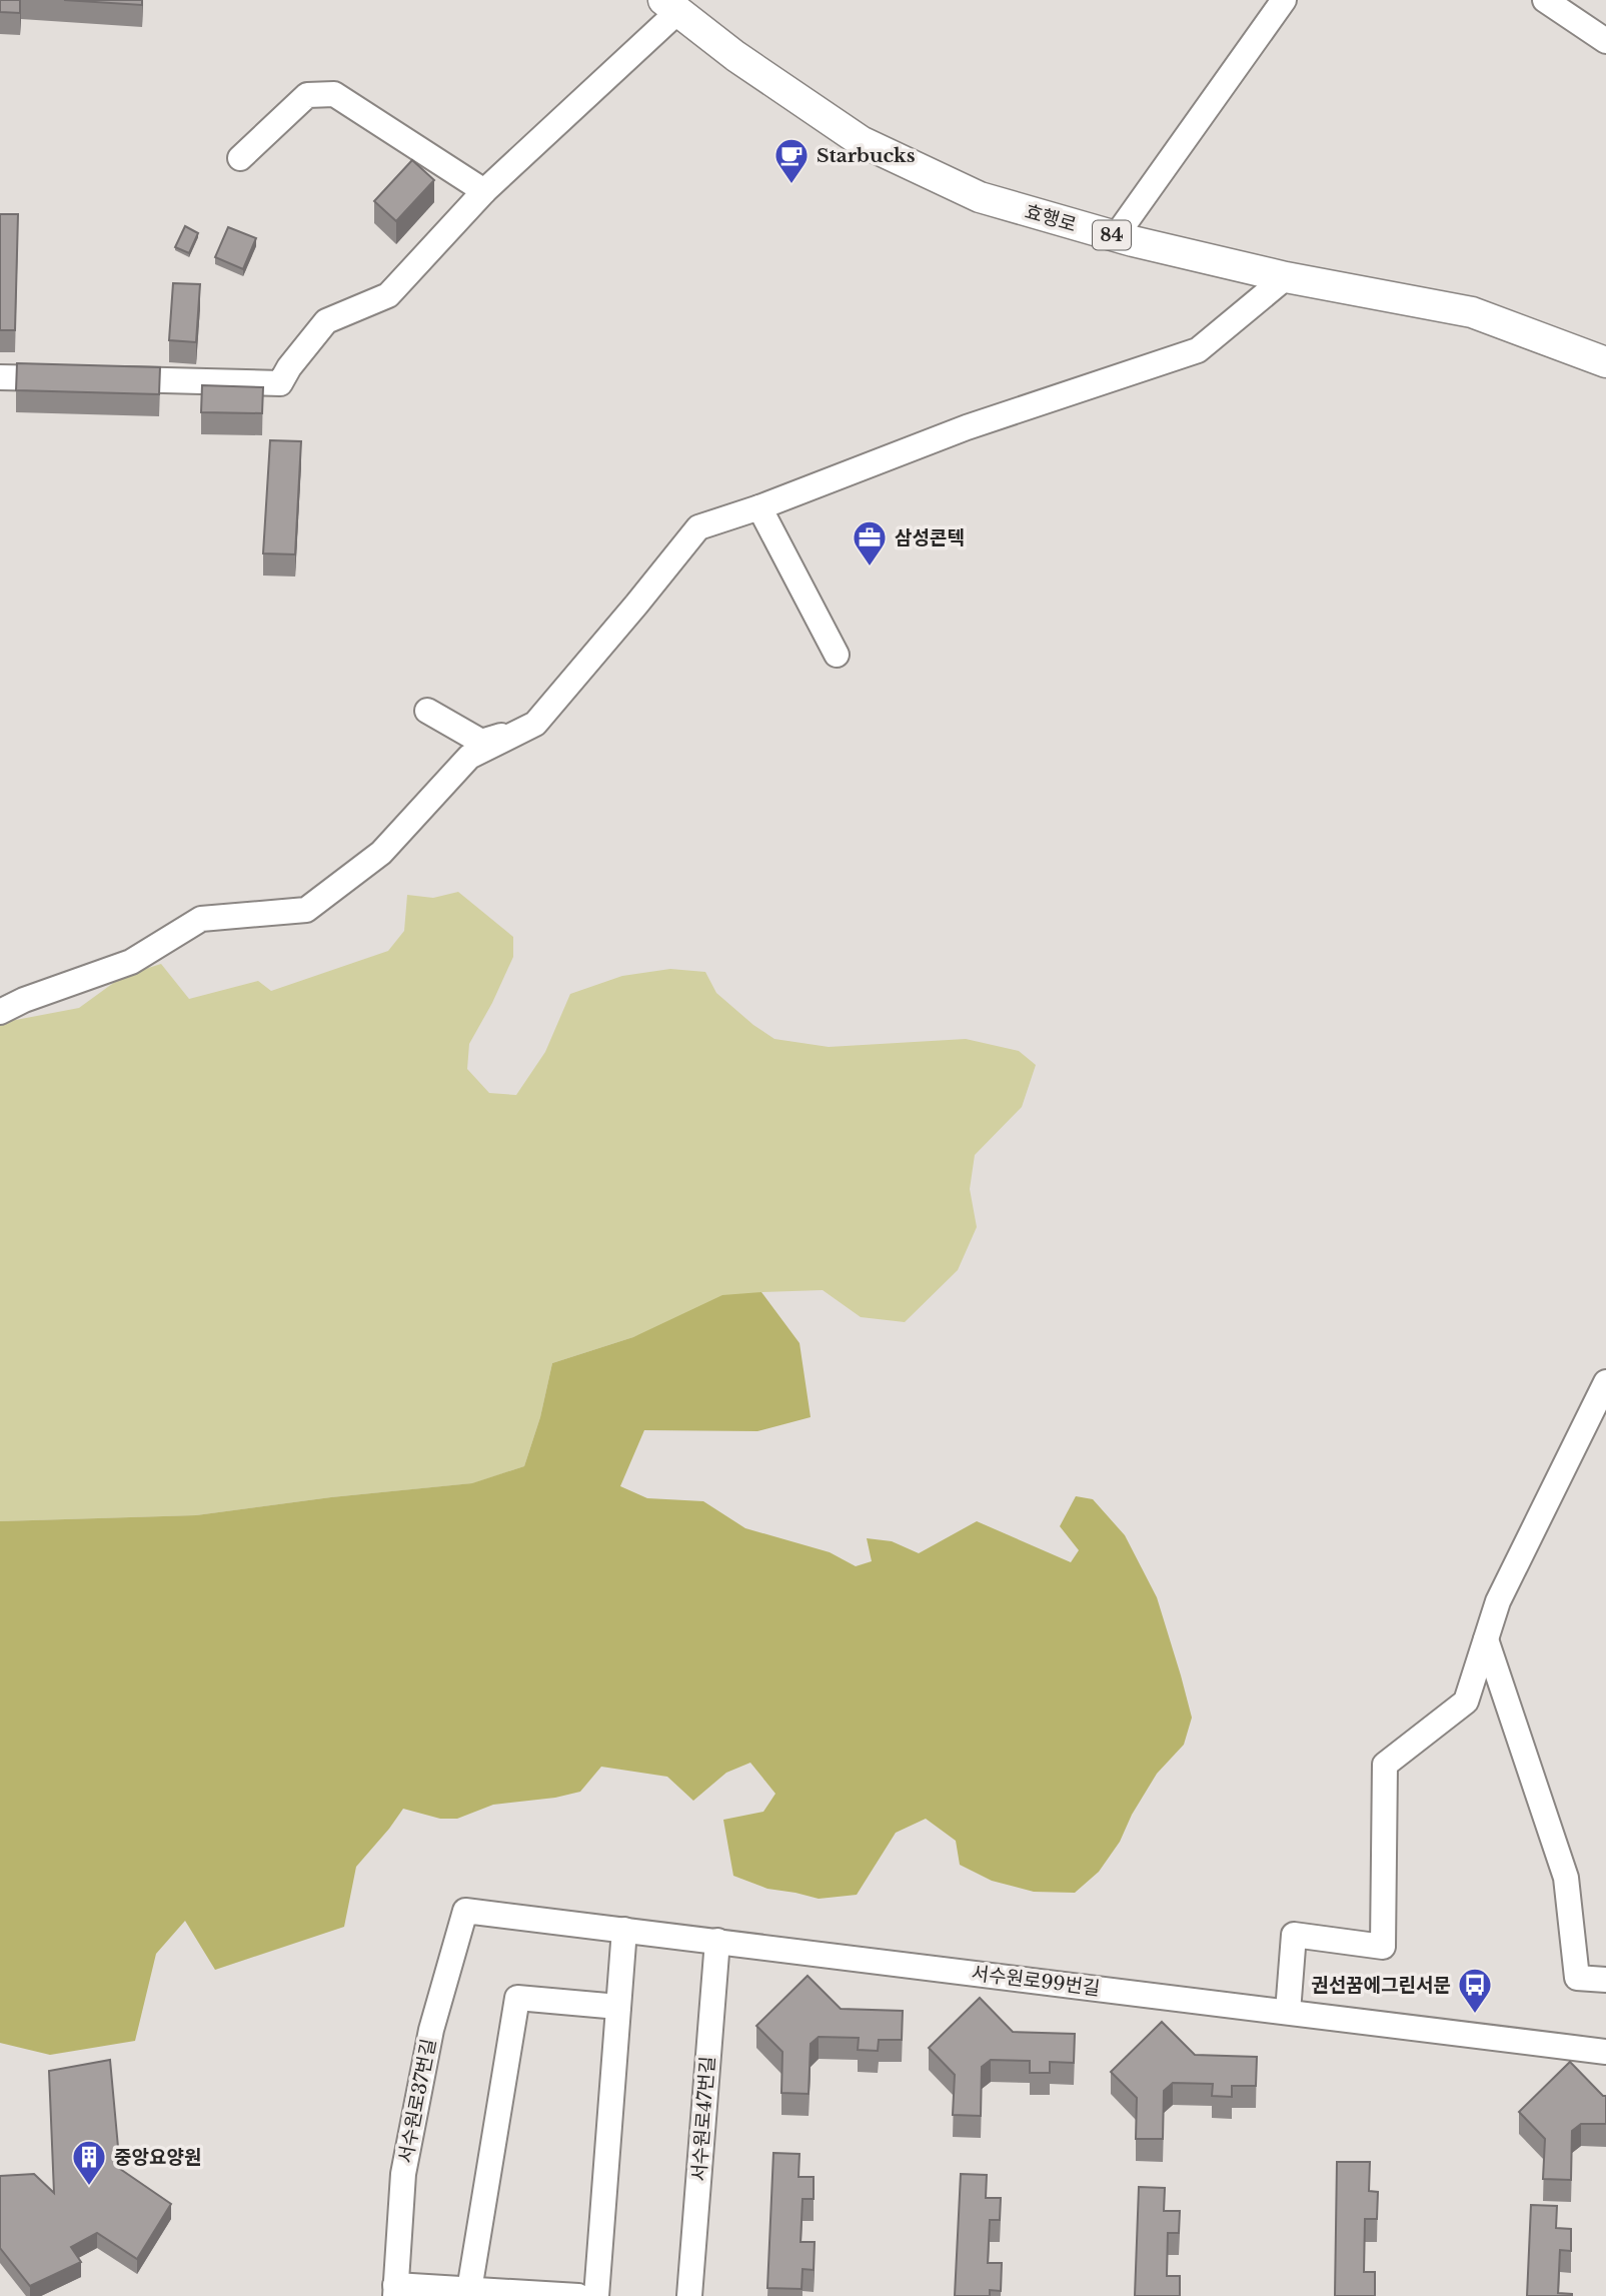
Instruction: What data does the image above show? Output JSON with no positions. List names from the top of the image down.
{
  "streets": {
    "main road": ["효행로", "84"],
    "street": ["서수원로99번길", "서수원로37번길", "서수원로47번길"]
  },
  "crossings": [
    ["서수원로99번길", "서수원로37번길"],
    ["서수원로99번길", "서수원로47번길"]
  ],
  "places": {
    "cafe": ["Starbucks"],
    "office": ["삼성콘텍"],
    "bus stop": ["권선꿈에그린서문"],
    "building": ["중앙요양원"]
  }
}
